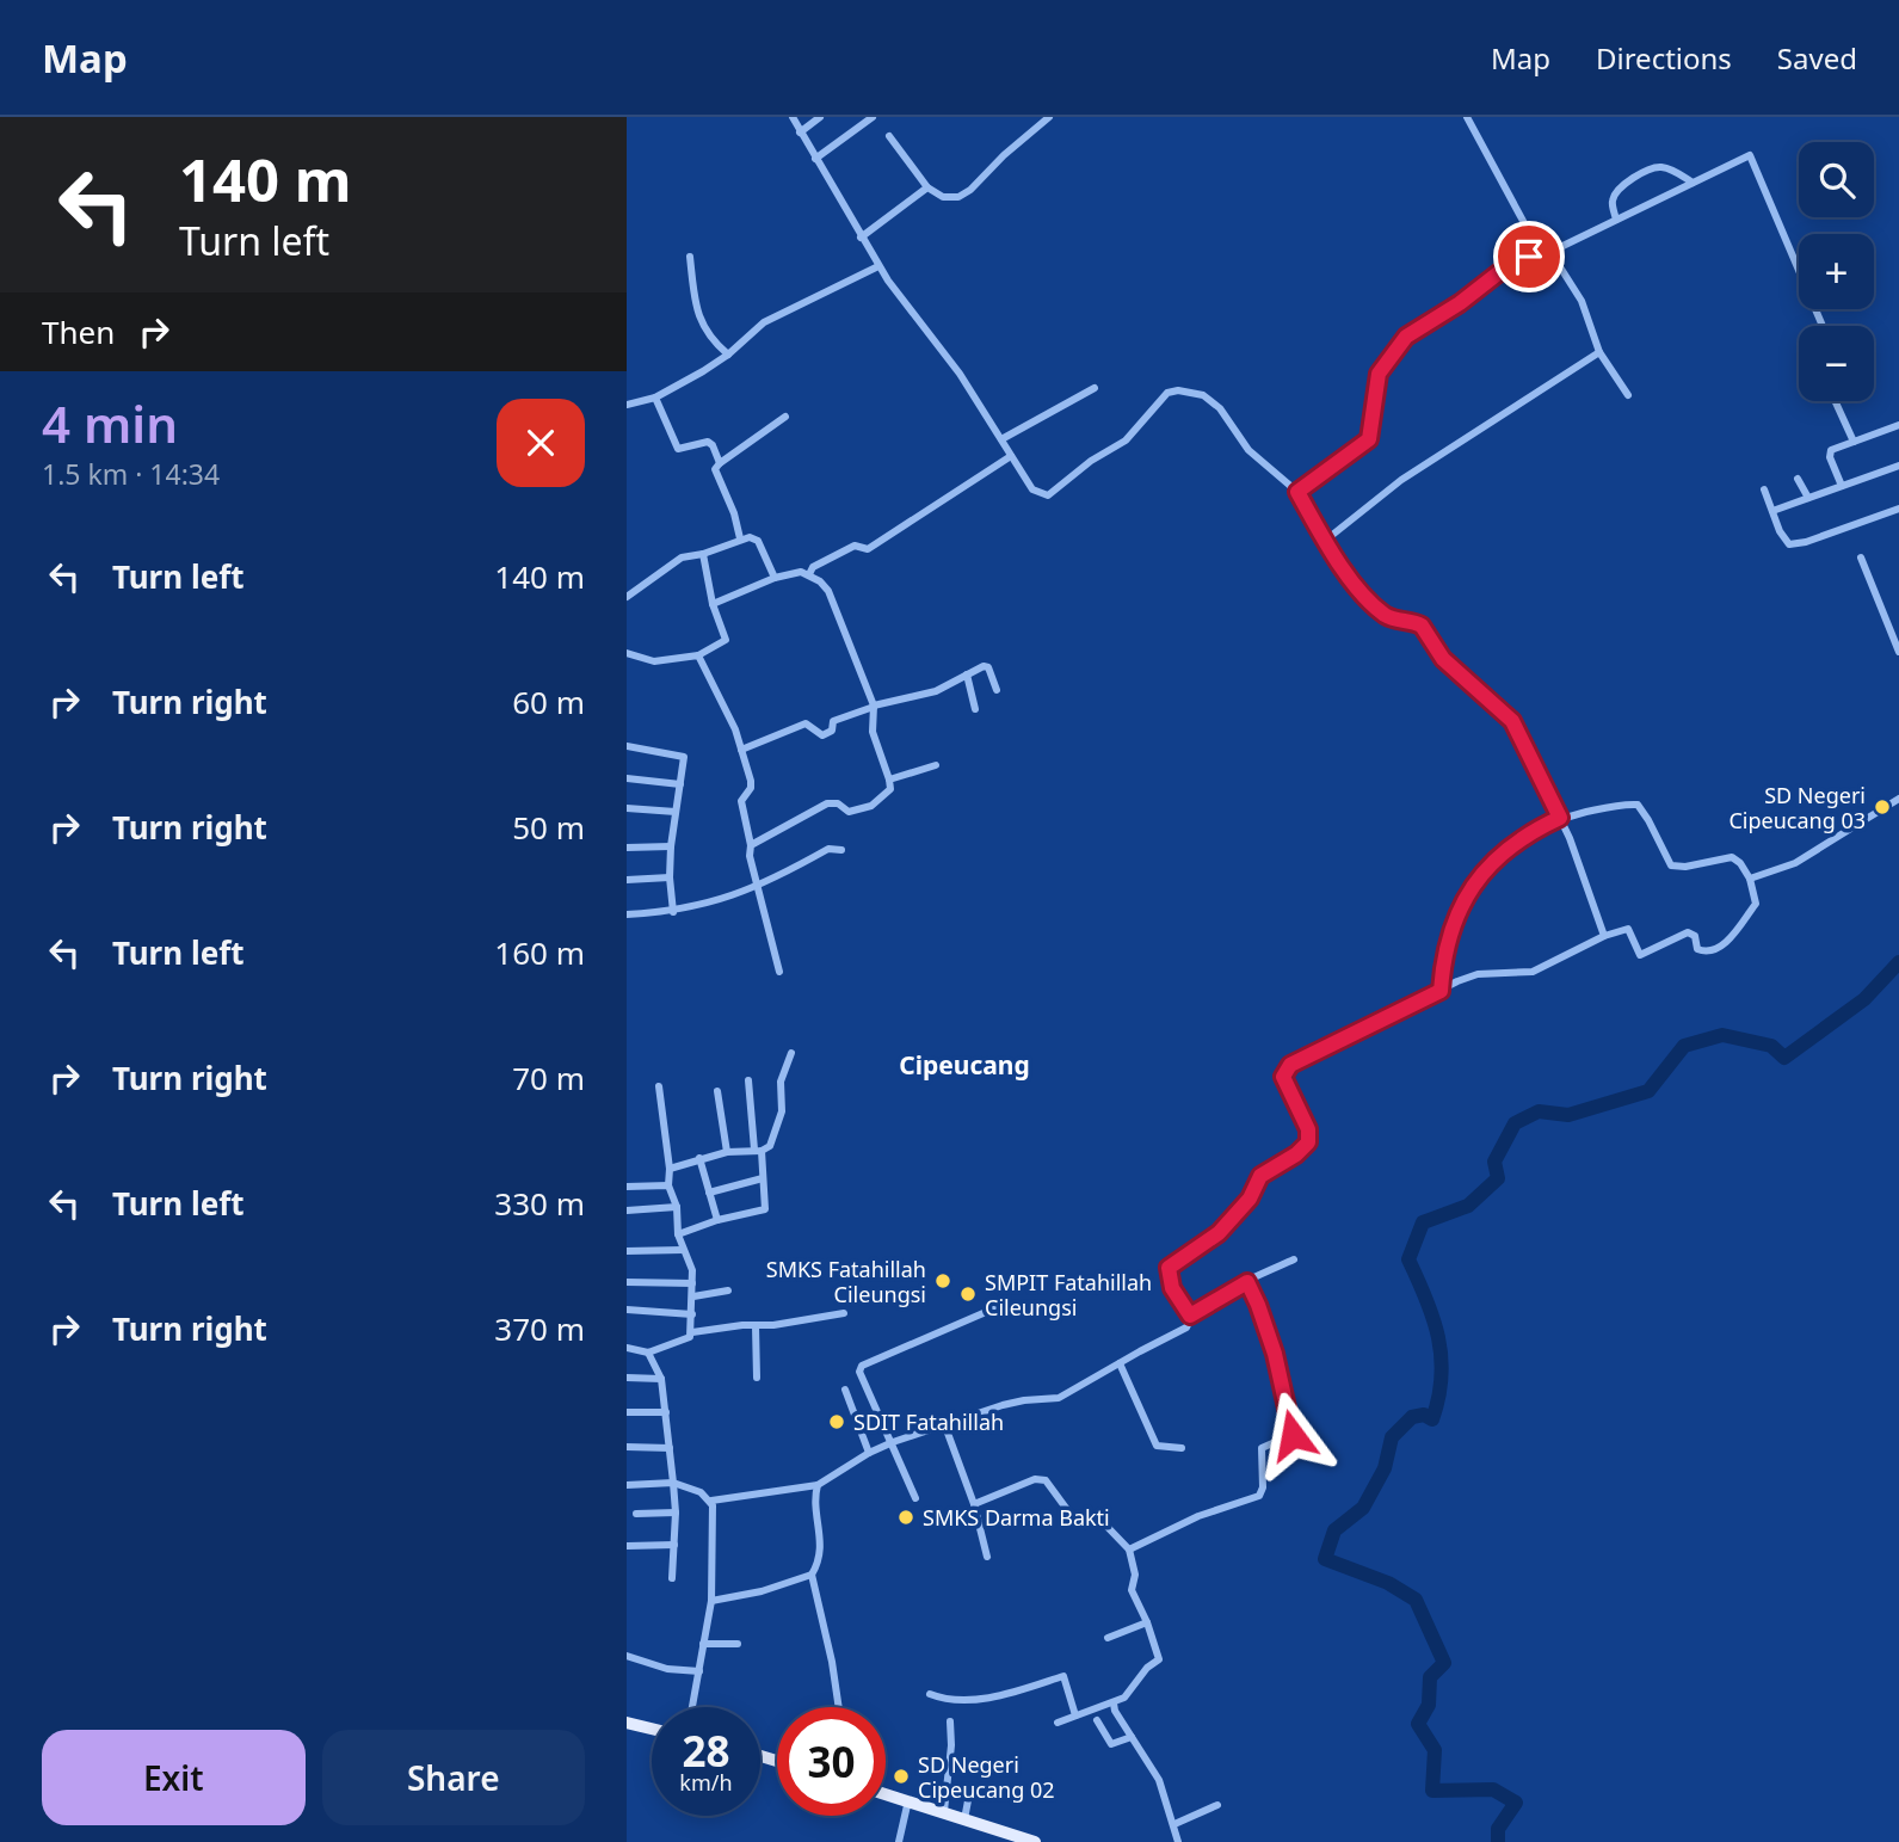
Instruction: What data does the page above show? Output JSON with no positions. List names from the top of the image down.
{
  "districts": ["Cipeucang"],
  "places": [
    "SD Negeri Cipeucang 03",
    "SMKS Fatahillah Cileungsi",
    "SMPIT Fatahillah Cileungsi",
    "SDIT Fatahillah",
    "SMKS Darma Bakti",
    "SD Negeri Cipeucang 02"
  ],
  "page": {
    "header": "Map",
    "nav": ["Map", "Directions", "Saved"],
    "turn": ["140 m", "Turn left"],
    "map_buttons": ["+", "−"],
    "then": "Then",
    "heading": ["4 min", "1.5 km · 14:34"],
    "list": [
      {
        "name": "Turn left",
        "value": "140 m"
      },
      {
        "name": "Turn right",
        "value": "60 m"
      },
      {
        "name": "Turn right",
        "value": "50 m"
      },
      {
        "name": "Turn left",
        "value": "160 m"
      },
      {
        "name": "Turn right",
        "value": "70 m"
      },
      {
        "name": "Turn left",
        "value": "330 m"
      },
      {
        "name": "Turn right",
        "value": "370 m"
      }
    ],
    "speed": "28 km/h",
    "limit": "30",
    "buttons": ["Exit", "Share"]
  }
}
